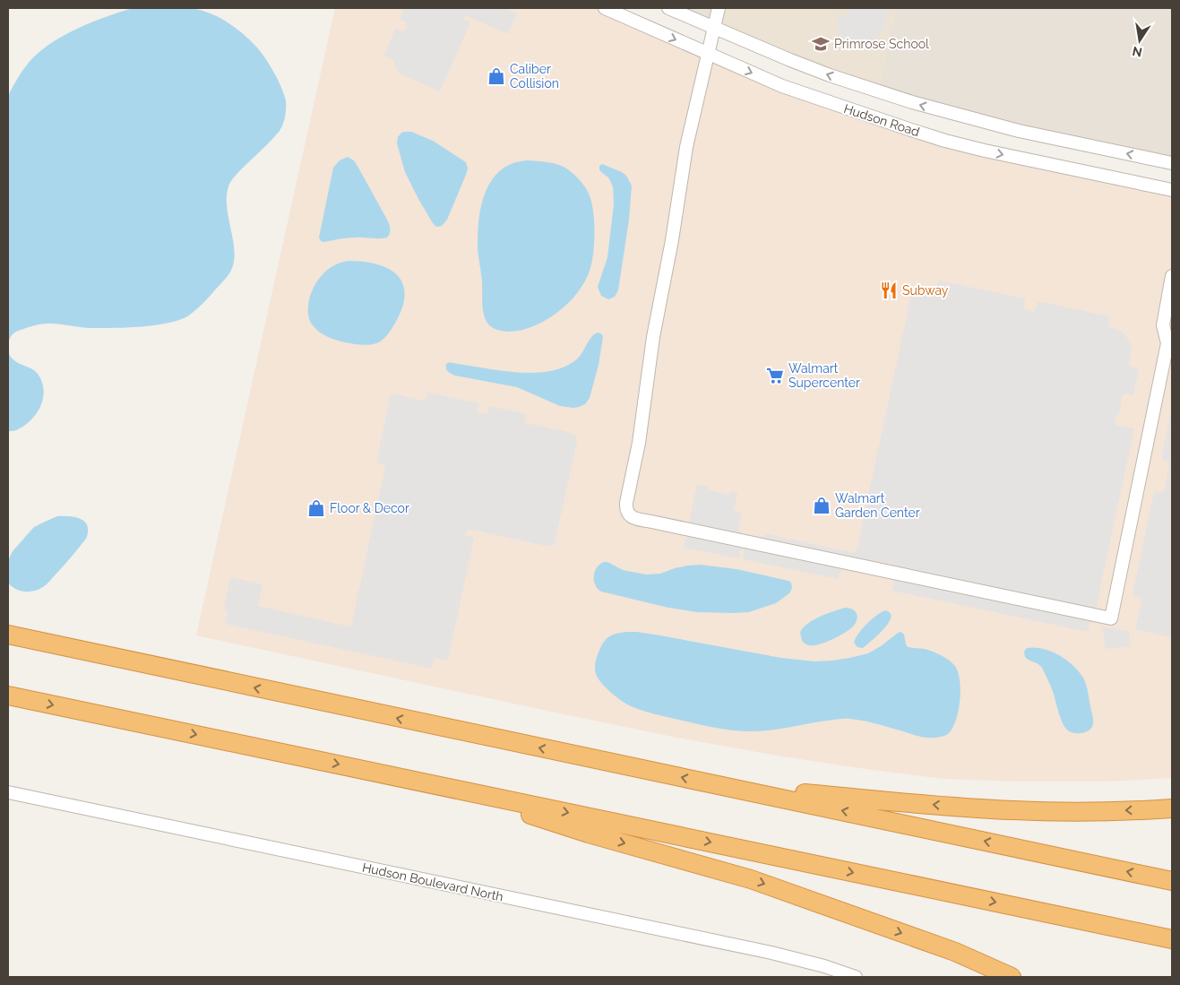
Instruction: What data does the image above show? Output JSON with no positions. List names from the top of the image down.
{
  "streets": {
    "street": ["Hudson Road", "Hudson Boulevard North"]
  },
  "places": {
    "school or university": ["Primrose School"],
    "shop": ["Caliber Collision", "Walmart Garden Center", "Floor & Decor"],
    "restaurant": ["Subway"],
    "supermarket": ["Walmart Supercenter"]
  },
  "north": "bottom"
}
